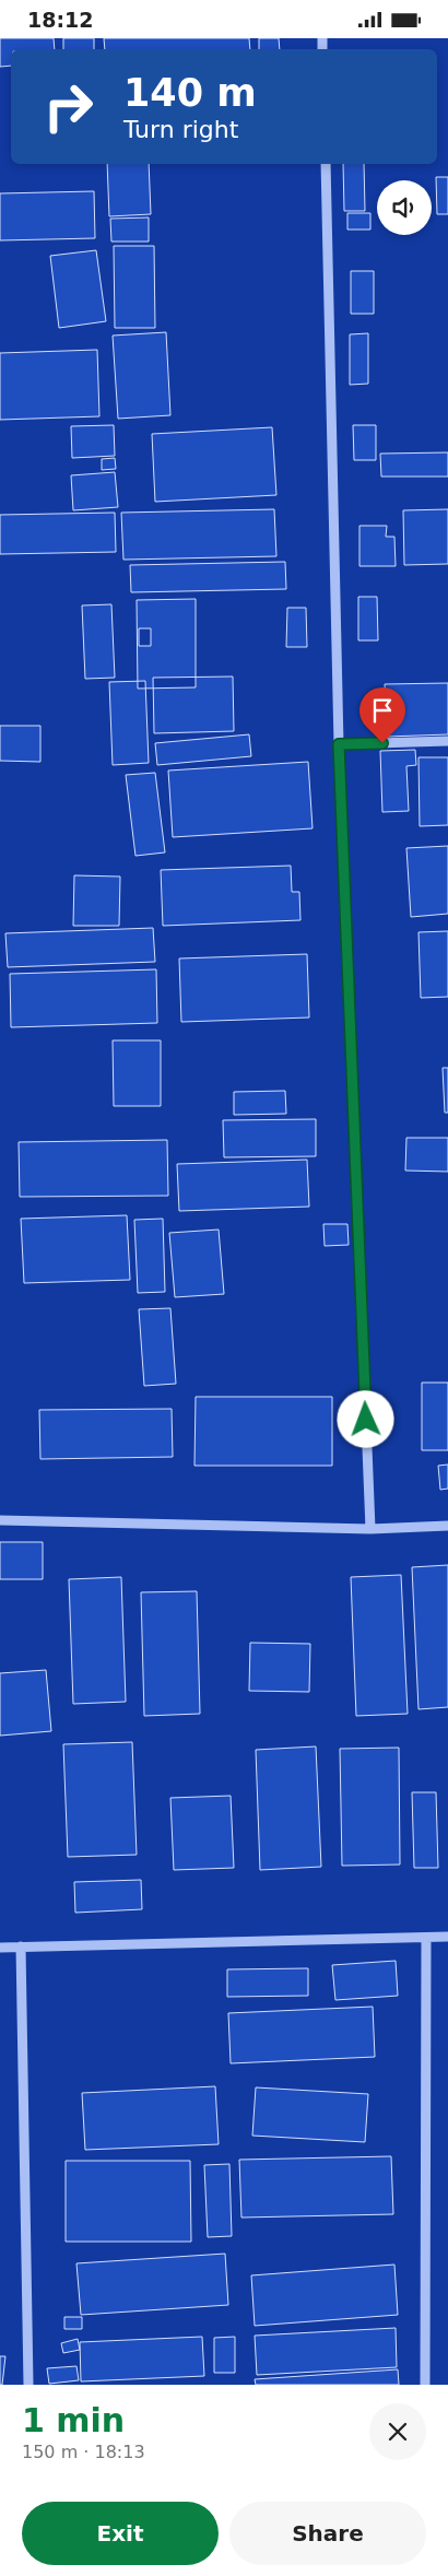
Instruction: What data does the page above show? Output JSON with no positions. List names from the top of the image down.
{
  "page": {
    "status": "18:12",
    "turn": ["140 m", "Turn right"],
    "heading": ["1 min", "150 m · 18:13"],
    "buttons": ["Exit", "Share"]
  }
}
